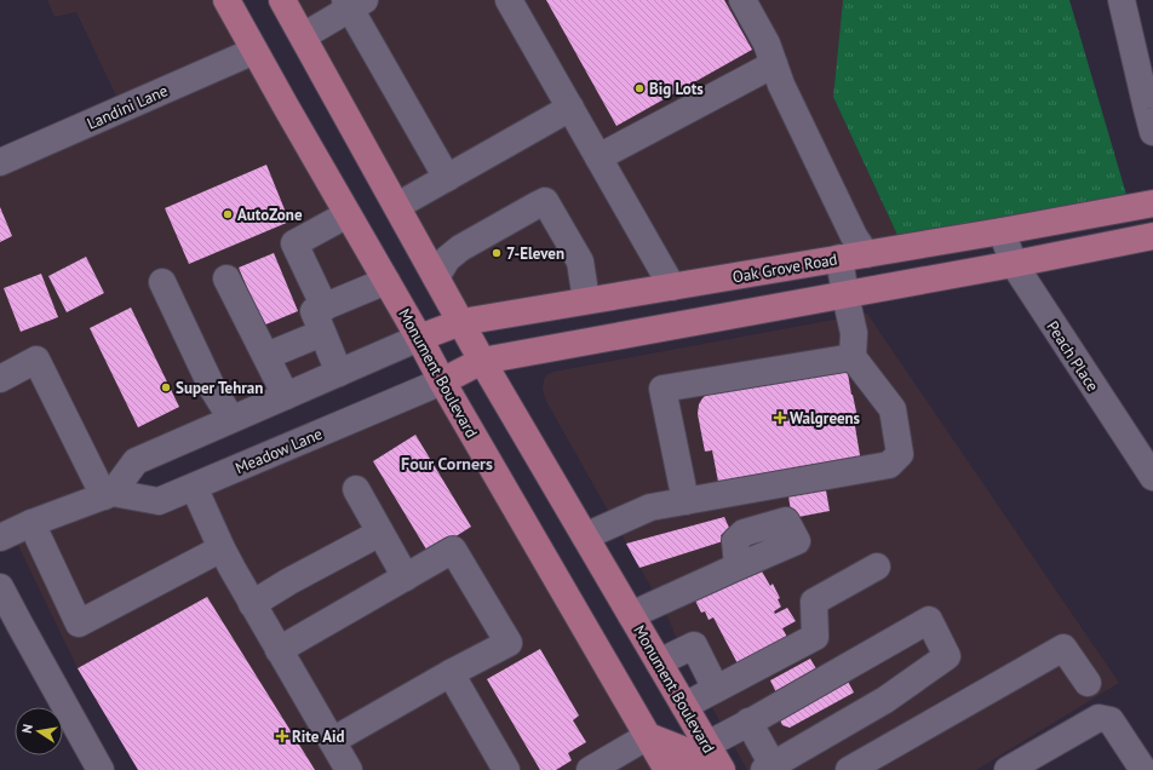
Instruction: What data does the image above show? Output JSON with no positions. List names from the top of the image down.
{
  "streets": {
    "main road": ["Oak Grove Road", "Monument Boulevard"],
    "street": ["Landini Lane", "Peach Place", "Meadow Lane"]
  },
  "crossings": [
    ["Landini Lane", "Monument Boulevard"],
    ["Oak Grove Road", "Peach Place"],
    ["Oak Grove Road", "Monument Boulevard"],
    ["Monument Boulevard", "Meadow Lane"]
  ],
  "districts": ["Four Corners"],
  "places": {
    "other": [
      "Big Lots",
      "AutoZone",
      "7-Eleven",
      "Super Tehran"
    ],
    "health": ["Walgreens", "Rite Aid"]
  },
  "north": "left"
}
